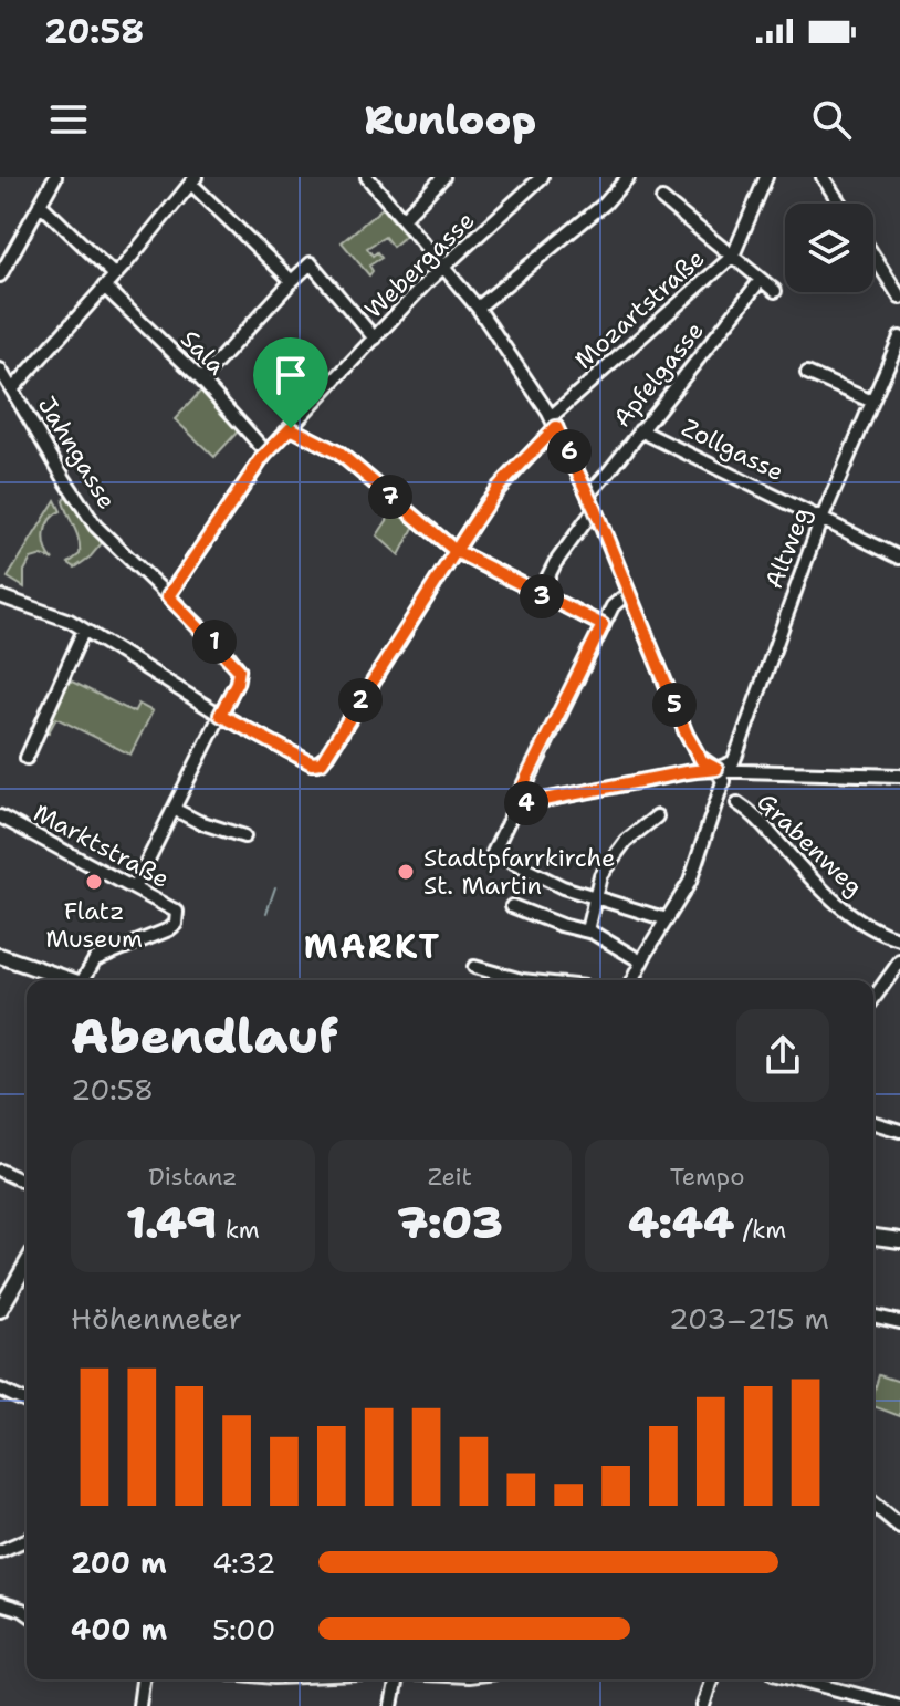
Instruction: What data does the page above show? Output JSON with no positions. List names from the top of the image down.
{
  "streets": {
    "street": [
      "Webergasse",
      "Mozartstraße",
      "Sala",
      "Apfelgasse",
      "Zollgasse",
      "Jahngasse",
      "Altweg",
      "Grabenweg",
      "Marktstraße"
    ]
  },
  "crossings": [
    ["Webergasse", "Sala"],
    ["Webergasse", "Jahngasse"],
    ["Mozartstraße", "Jahngasse"],
    ["Apfelgasse", "Zollgasse"],
    ["Zollgasse", "Altweg"]
  ],
  "districts": ["MARKT"],
  "places": ["Stadtpfarrkirche St. Martin", "Flatz Museum"],
  "page": {
    "status": "20:58",
    "header": "Runloop",
    "pins": [
      "6",
      "7",
      "3",
      "1",
      "2",
      "5",
      "4"
    ],
    "heading": ["Abendlauf", "20:58"],
    "stats": [
      ["Distanz", "1.49 km"],
      ["Zeit", "7:03"],
      ["Tempo", "4:44 /km"]
    ],
    "chart": ["Höhenmeter", "203–215 m"],
    "list": [
      {
        "name": "200 m",
        "note": "4:32"
      },
      {
        "name": "400 m",
        "note": "5:00"
      }
    ]
  }
}
